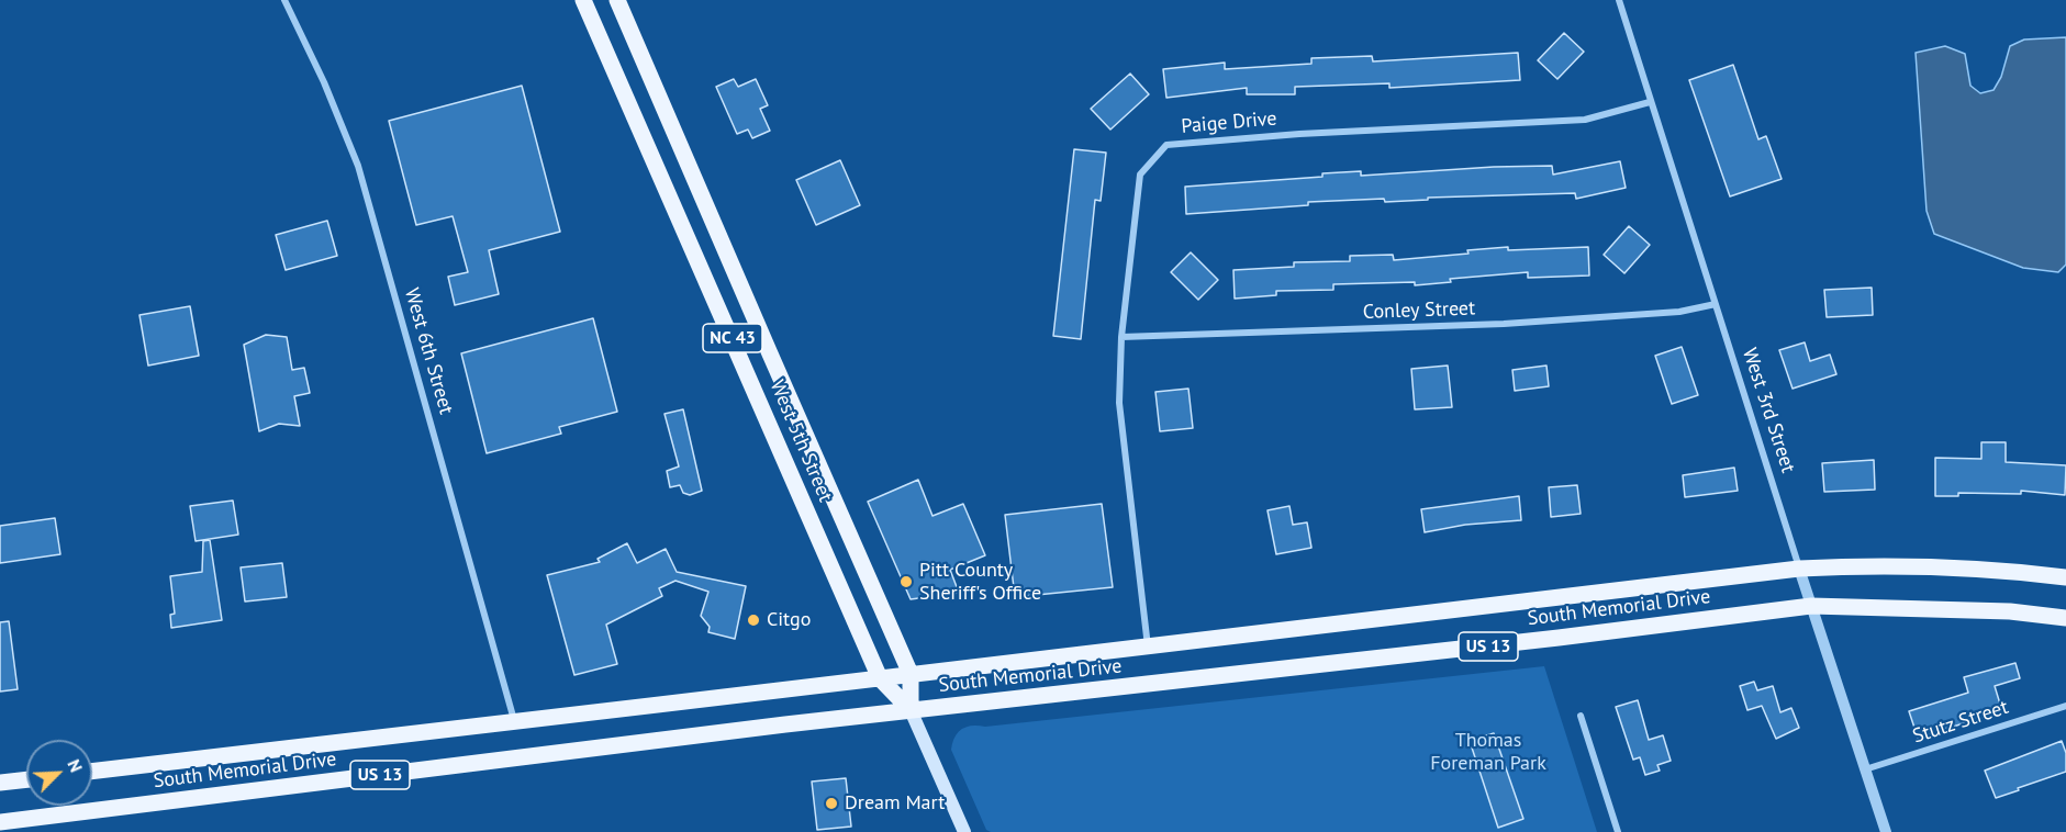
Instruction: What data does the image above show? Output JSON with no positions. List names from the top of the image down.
{
  "streets": {
    "main road": [
      "NC 43",
      "West 5th Street",
      "South Memorial Drive",
      "US 13"
    ],
    "street": [
      "Paige Drive",
      "Conley Street",
      "West 6th Street",
      "West 3rd Street",
      "Stutz Street"
    ]
  },
  "crossings": [
    ["Paige Drive", "Conley Street"],
    ["Paige Drive", "West 3rd Street"],
    ["Paige Drive", "South Memorial Drive"],
    ["Conley Street", "West 3rd Street"],
    ["West 6th Street", "South Memorial Drive"],
    ["West 3rd Street", "South Memorial Drive"],
    ["West 3rd Street", "Stutz Street"],
    ["West 5th Street", "South Memorial Drive"]
  ],
  "parks": ["Thomas Foreman Park"],
  "places": ["Pitt County Sheriff's Office", "Citgo", "Dream Mart"],
  "north": "top right"
}
